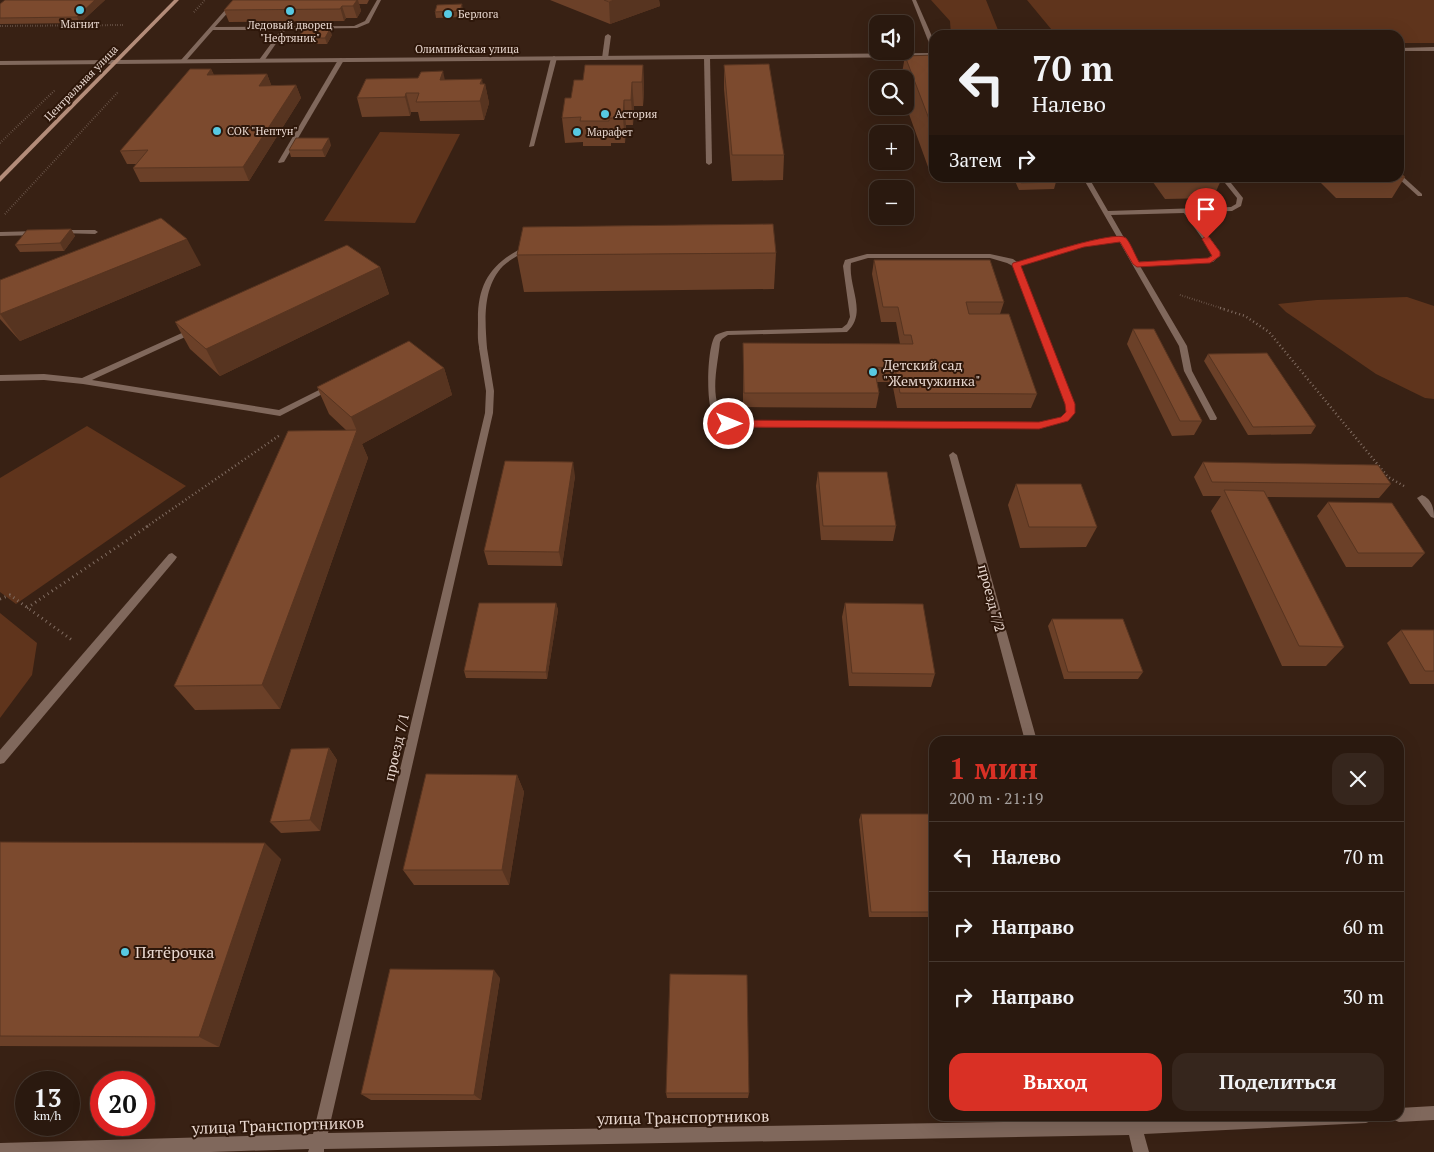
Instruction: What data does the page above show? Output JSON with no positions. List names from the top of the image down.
{
  "streets": {
    "street": [
      "Олимпийская улица",
      "Центральная улица",
      "проезд 7/2",
      "проезд 7/1",
      "улица Транспортников"
    ]
  },
  "crossings": [
    ["Олимпийская улица", "Центральная улица"],
    ["проезд 7/1", "улица Транспортников"]
  ],
  "places": [
    "Магнит",
    "Ледовый дворец \"Нефтяник\"",
    "Берлога",
    "Астория",
    "СОК \"Нептун\"",
    "Марафет",
    "Детский сад \"Жемчужинка\"",
    "Пятёрочка"
  ],
  "page": {
    "map_buttons": ["+", "−"],
    "turn": ["70 m", "Налево"],
    "then": "Затем",
    "heading": ["1 мин", "200 m · 21:19"],
    "list": [
      {
        "name": "Налево",
        "value": "70 m"
      },
      {
        "name": "Направо",
        "value": "60 m"
      },
      {
        "name": "Направо",
        "value": "30 m"
      }
    ],
    "buttons": ["Выход", "Поделиться"],
    "speed": "13 km/h",
    "limit": "20"
  }
}
